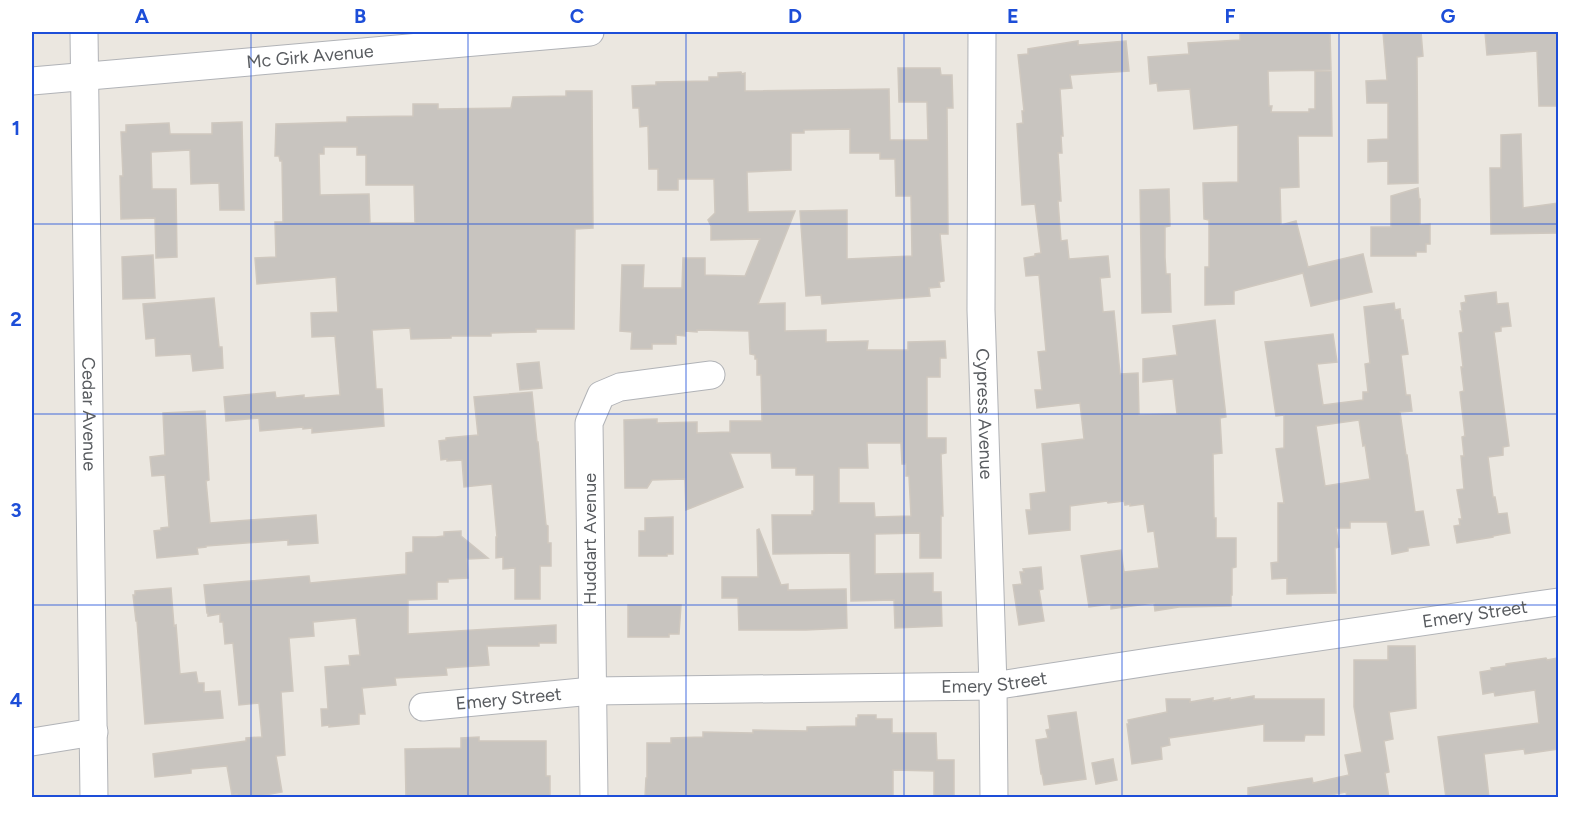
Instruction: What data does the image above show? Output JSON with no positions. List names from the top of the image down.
{
  "streets": {
    "street": [
      "Mc Girk Avenue",
      "Cedar Avenue",
      "Cypress Avenue",
      "Huddart Avenue",
      "Emery Street"
    ]
  },
  "crossings": [
    ["Mc Girk Avenue", "Cedar Avenue"],
    ["Cypress Avenue", "Emery Street"],
    ["Huddart Avenue", "Emery Street"]
  ],
  "grid": {
    "columns": [
      "A",
      "B",
      "C",
      "D",
      "E",
      "F",
      "G"
    ],
    "rows": [
      "1",
      "2",
      "3",
      "4"
    ]
  }
}
